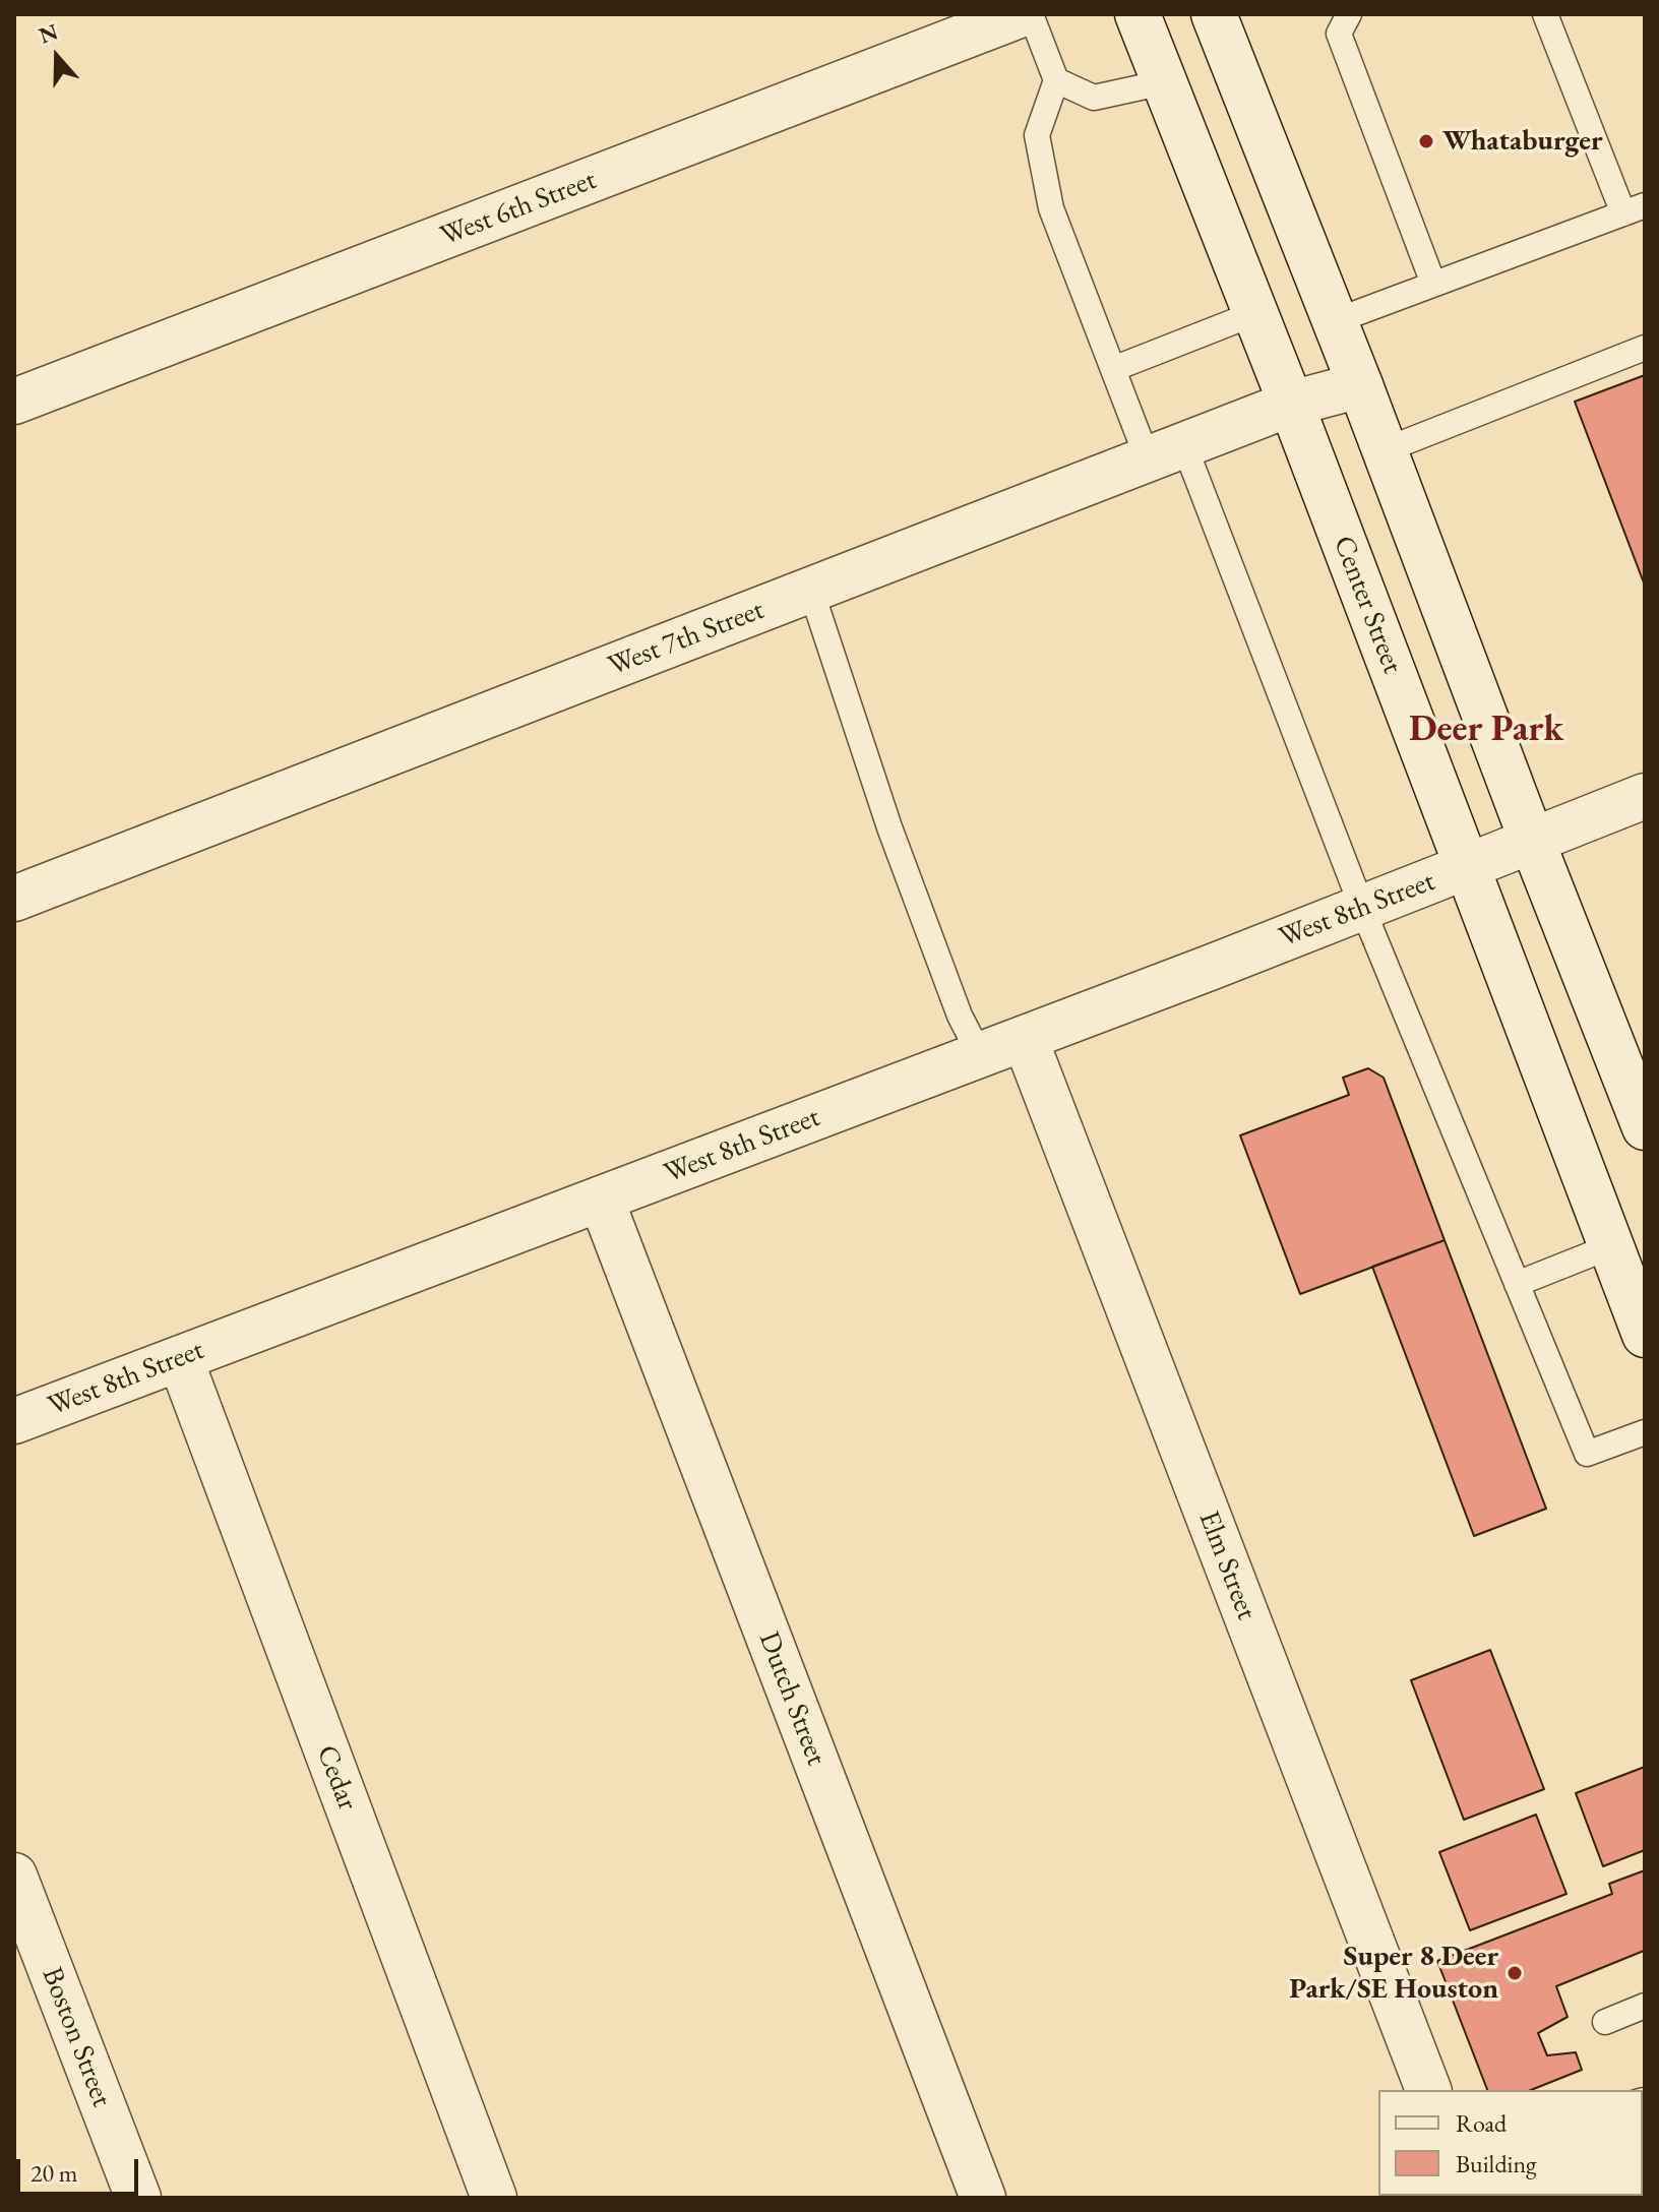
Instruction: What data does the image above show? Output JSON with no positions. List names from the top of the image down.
{
  "streets": {
    "street": [
      "West 6th Street",
      "Center Street",
      "West 7th Street",
      "West 8th Street",
      "Elm Street",
      "Dutch Street",
      "Cedar",
      "Boston Street"
    ]
  },
  "crossings": [
    ["Center Street", "West 7th Street"],
    ["Center Street", "West 8th Street"],
    ["West 8th Street", "Elm Street"],
    ["West 8th Street", "Dutch Street"],
    ["West 8th Street", "Cedar"]
  ],
  "districts": ["Deer Park"],
  "places": ["Whataburger", "Super 8 Deer Park/SE Houston"],
  "legend": ["Road", "Building"],
  "scale_bar": "20 m",
  "north": "top"
}
